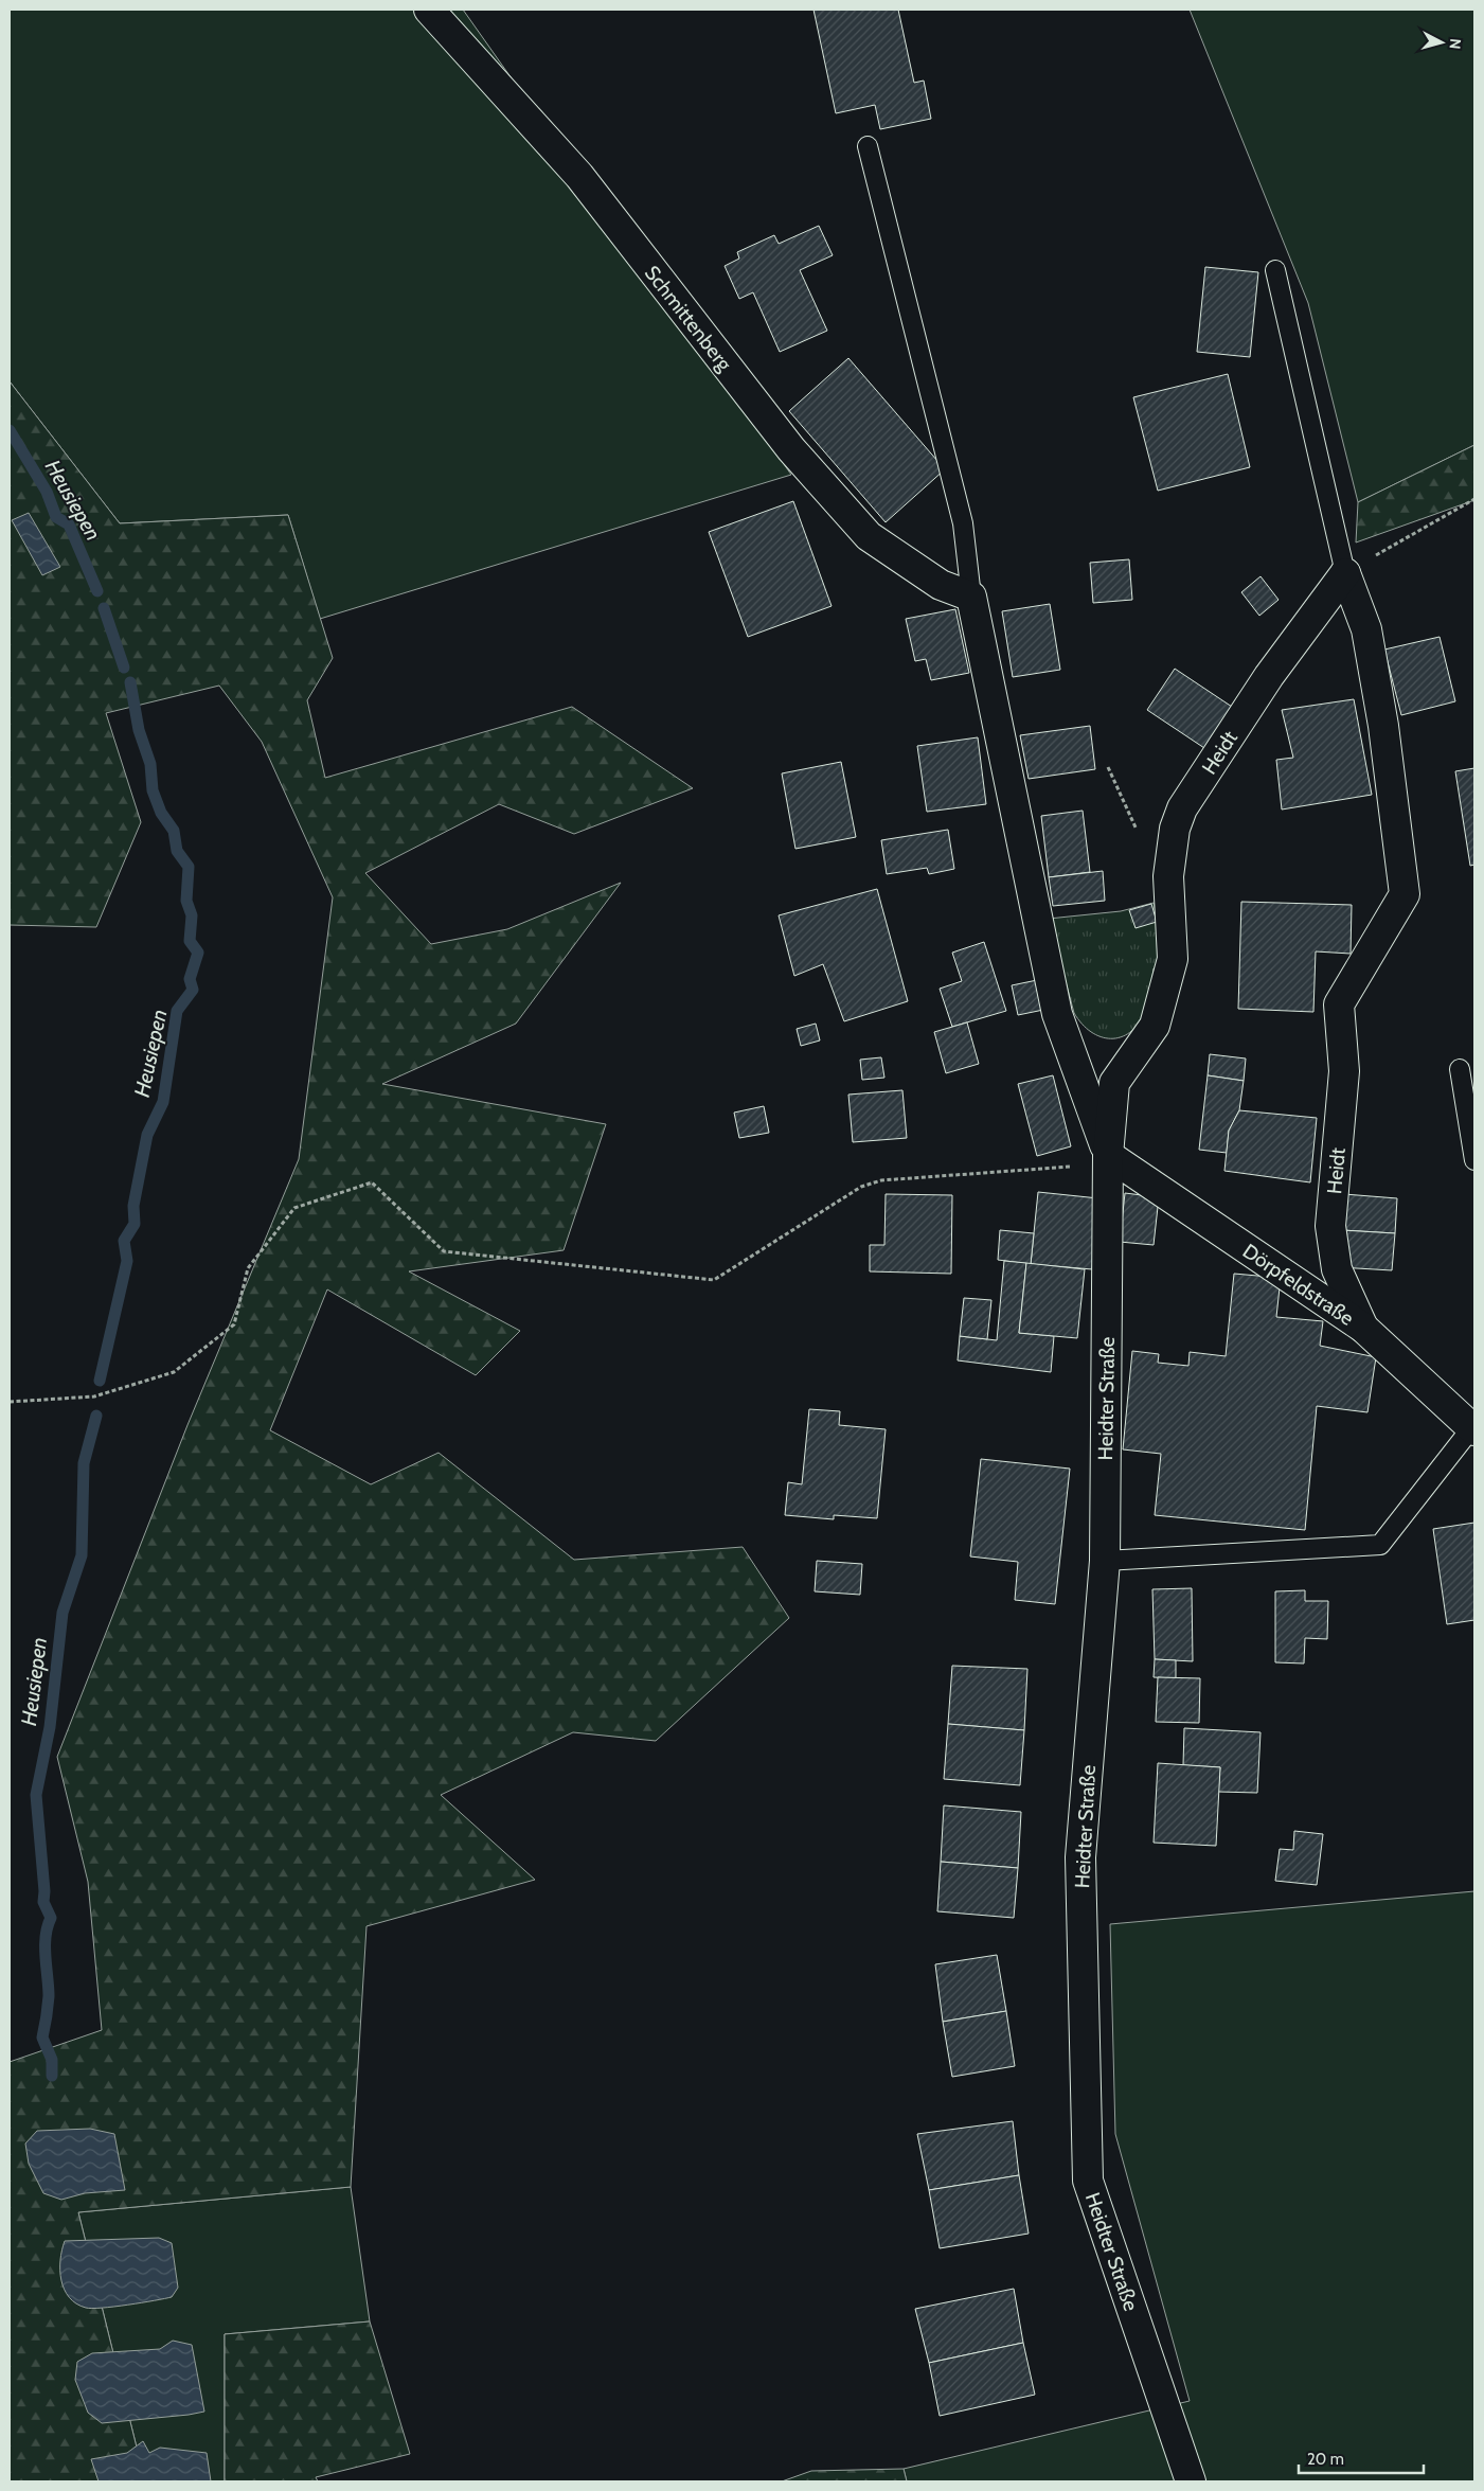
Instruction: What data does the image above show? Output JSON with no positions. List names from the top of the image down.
{
  "streets": {
    "street": [
      "Schmittenberg",
      "Heidt",
      "Dörpfeldstraße",
      "Heidter Straße"
    ]
  },
  "crossings": [
    ["Heidt", "Dörpfeldstraße"],
    ["Heidt", "Heidter Straße"],
    ["Dörpfeldstraße", "Heidter Straße"]
  ],
  "water": ["Heusiepen"],
  "scale_bar": "20 m",
  "north": "right"
}
